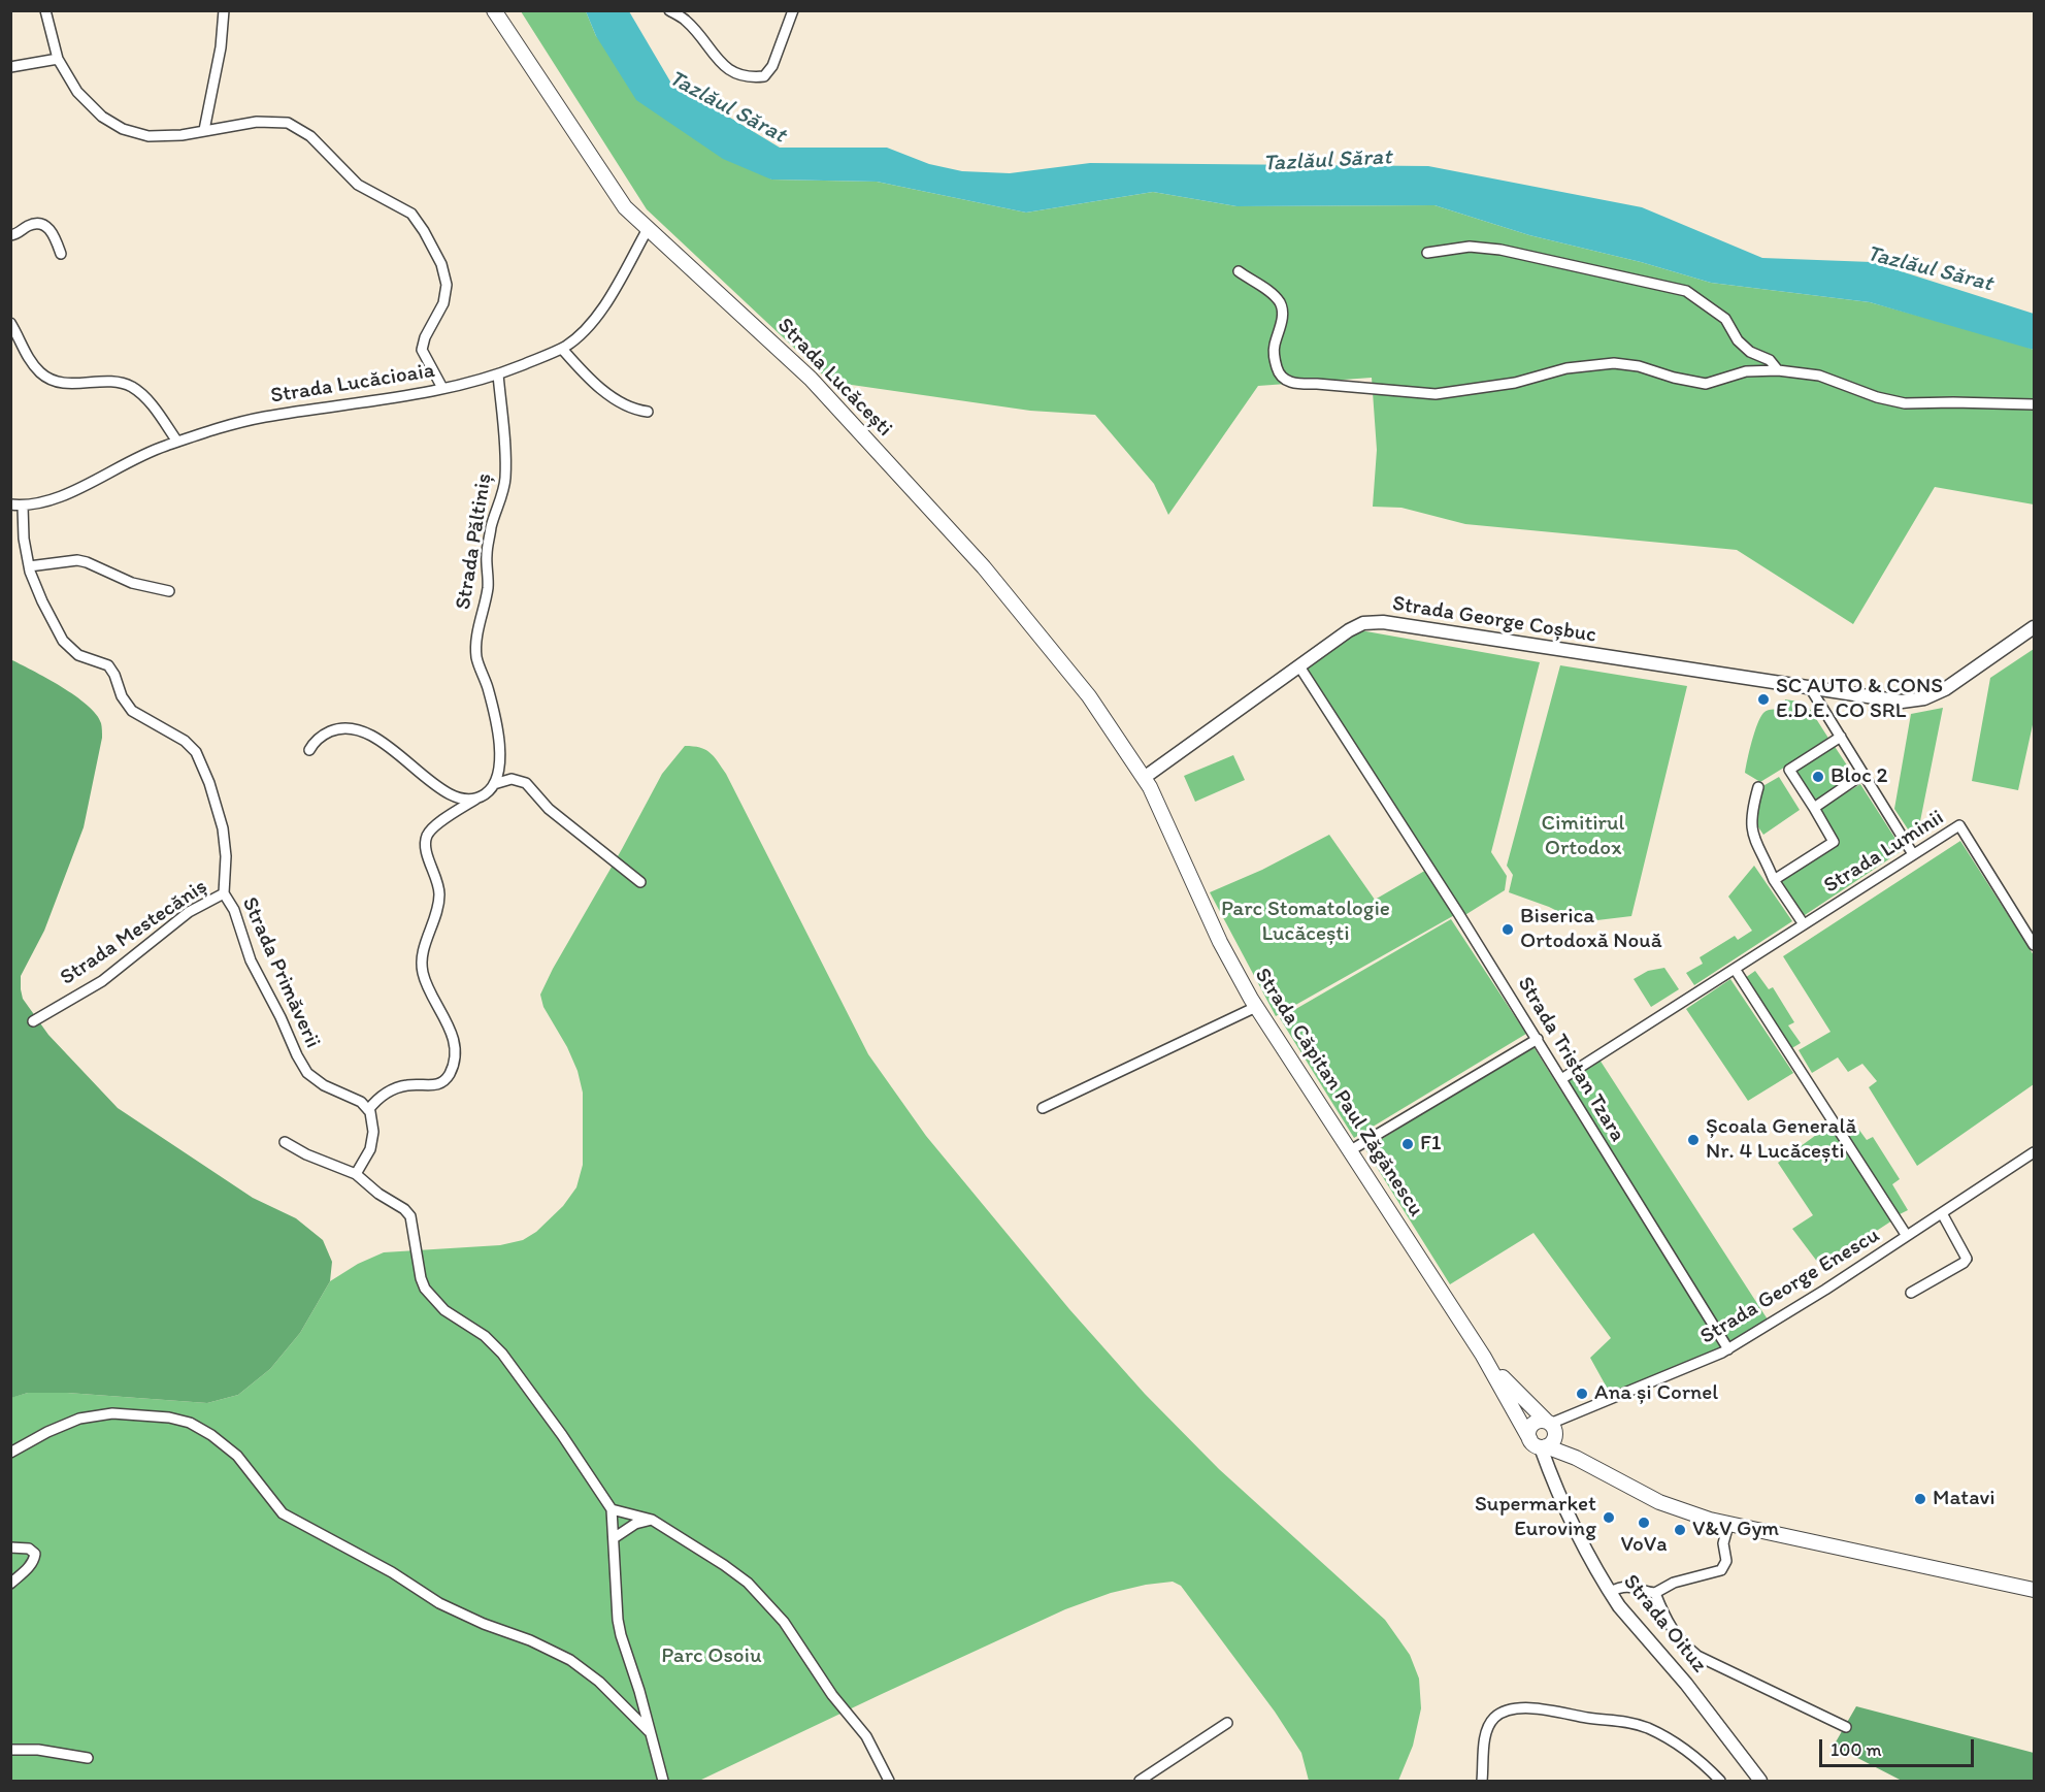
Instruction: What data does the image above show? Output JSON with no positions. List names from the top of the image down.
{
  "streets": {
    "main road": ["Strada Lucăcești", "Strada Căpitan Paul Zăgănescu"],
    "street": [
      "Strada Lucăcioaia",
      "Strada Păltiniș",
      "Strada George Coșbuc",
      "Strada Luminii",
      "Strada Mestecăniș",
      "Strada Primăverii",
      "Strada Tristan Tzara",
      "Strada George Enescu",
      "Strada Oituz"
    ]
  },
  "crossings": [
    ["Strada Lucăcești", "Strada Lucăcioaia"],
    ["Strada Lucăcești", "Strada George Coșbuc"],
    ["Strada Lucăcești", "Strada Căpitan Paul Zăgănescu"],
    ["Strada Lucăcioaia", "Strada Păltiniș"],
    ["Strada Lucăcioaia", "Strada Primăverii"],
    ["Strada George Coșbuc", "Strada Tristan Tzara"],
    ["Strada George Coșbuc", "Strada Căpitan Paul Zăgănescu"],
    ["Strada Luminii", "Strada Tristan Tzara"],
    ["Strada Mestecăniș", "Strada Primăverii"],
    ["Strada Tristan Tzara", "Strada George Enescu"],
    ["Strada Căpitan Paul Zăgănescu", "Strada George Enescu"],
    ["Strada Căpitan Paul Zăgănescu", "Strada Oituz"]
  ],
  "water": ["Tazlăul Sărat"],
  "parks": ["Cimitirul Ortodox", "Parc Stomatologie Lucăcești", "Parc Osoiu"],
  "places": [
    "SC AUTO & CONS E.D.E. CO SRL",
    "Bloc 2",
    "Biserica Ortodoxă Nouă",
    "Școala Generală Nr. 4 Lucăcești",
    "F1",
    "Ana și Cornel",
    "Matavi",
    "Supermarket Euroving",
    "VoVa",
    "V&V Gym"
  ],
  "scale_bar": "100 m"
}
